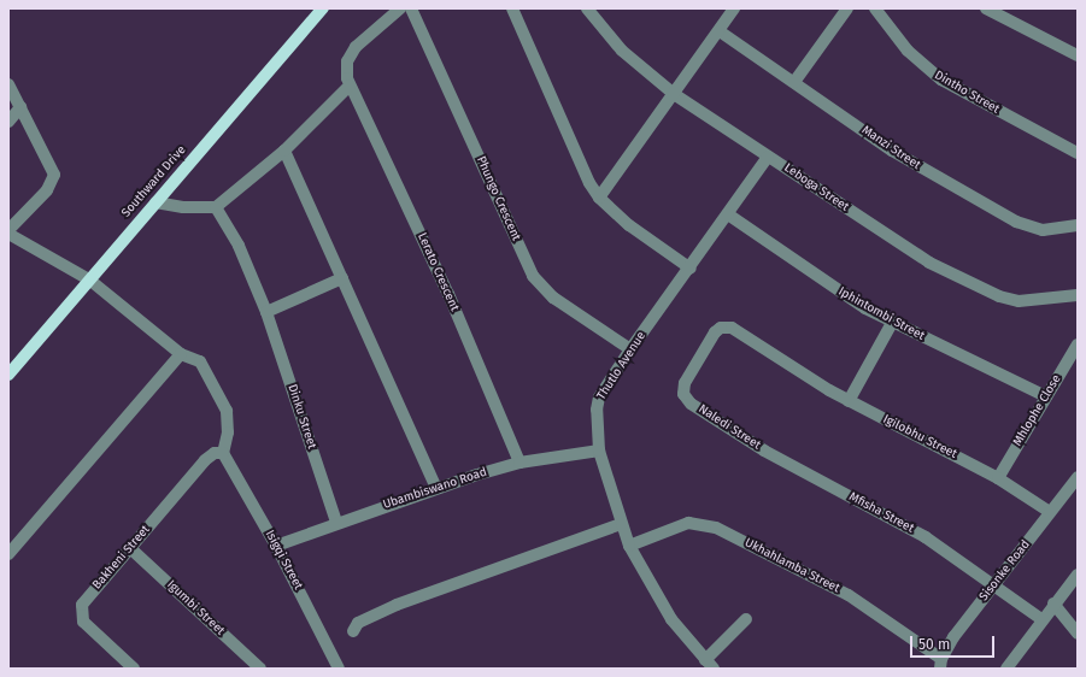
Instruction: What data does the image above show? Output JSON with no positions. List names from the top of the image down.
{
  "streets": {
    "main road": ["Southward Drive"],
    "street": [
      "Dintho Street",
      "Manzi Street",
      "Leboga Street",
      "Phungo Crescent",
      "Lerato Crescent",
      "Iphintombi Street",
      "Thutlo Avenue",
      "Mhlophe Close",
      "Dinku Street",
      "Naledi Street",
      "Igilobhu Street",
      "Ubambiswano Road",
      "Mfisha Street",
      "Bakheni Street",
      "Isigqi Street",
      "Ukhahlamba Street",
      "Sisonke Road",
      "Igumbi Street"
    ]
  },
  "crossings": [
    ["Leboga Street", "Thutlo Avenue"],
    ["Phungo Crescent", "Thutlo Avenue"],
    ["Lerato Crescent", "Ubambiswano Road"],
    ["Iphintombi Street", "Thutlo Avenue"],
    ["Iphintombi Street", "Mhlophe Close"],
    ["Thutlo Avenue", "Ubambiswano Road"],
    ["Thutlo Avenue", "Ukhahlamba Street"],
    ["Mhlophe Close", "Igilobhu Street"],
    ["Dinku Street", "Ubambiswano Road"],
    ["Naledi Street", "Igilobhu Street"],
    ["Naledi Street", "Mfisha Street"],
    ["Igilobhu Street", "Sisonke Road"],
    ["Ubambiswano Road", "Isigqi Street"],
    ["Mfisha Street", "Sisonke Road"],
    ["Bakheni Street", "Isigqi Street"],
    ["Bakheni Street", "Igumbi Street"],
    ["Ukhahlamba Street", "Sisonke Road"]
  ],
  "scale_bar": "50 m"
}
